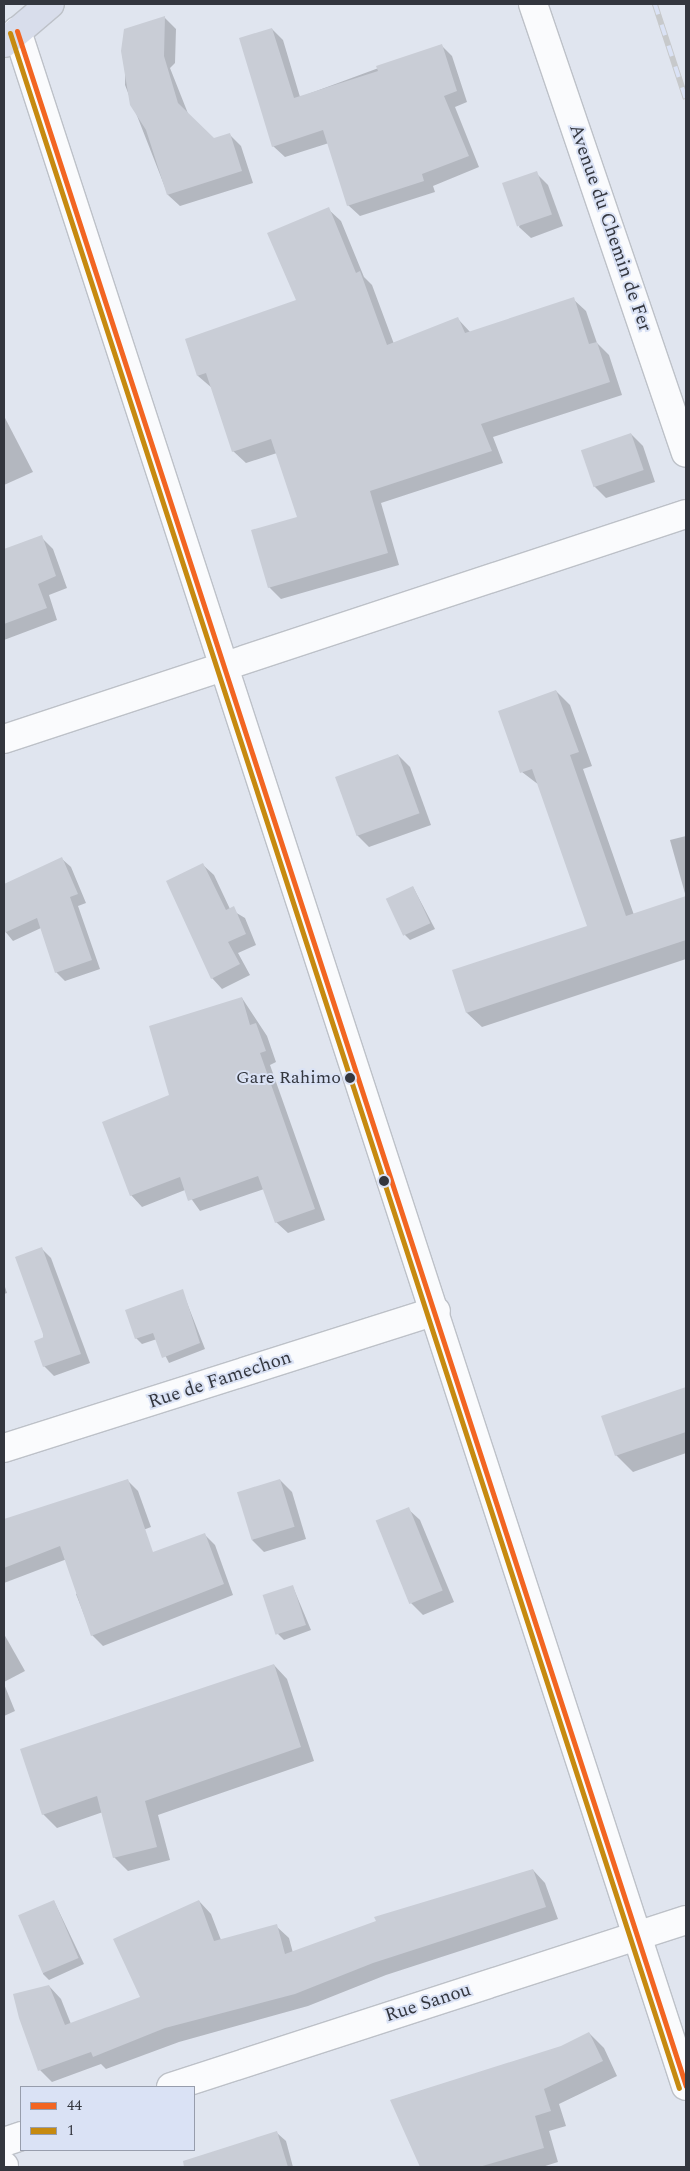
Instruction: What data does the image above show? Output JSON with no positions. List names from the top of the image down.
{
  "streets": {
    "street": ["Avenue du Chemin de Fer", "Rue de Famechon", "Rue Sanou"]
  },
  "places": ["Gare Rahimo"],
  "lines": ["transit line 44", "transit line 1"],
  "legend": ["44", "1"]
}
